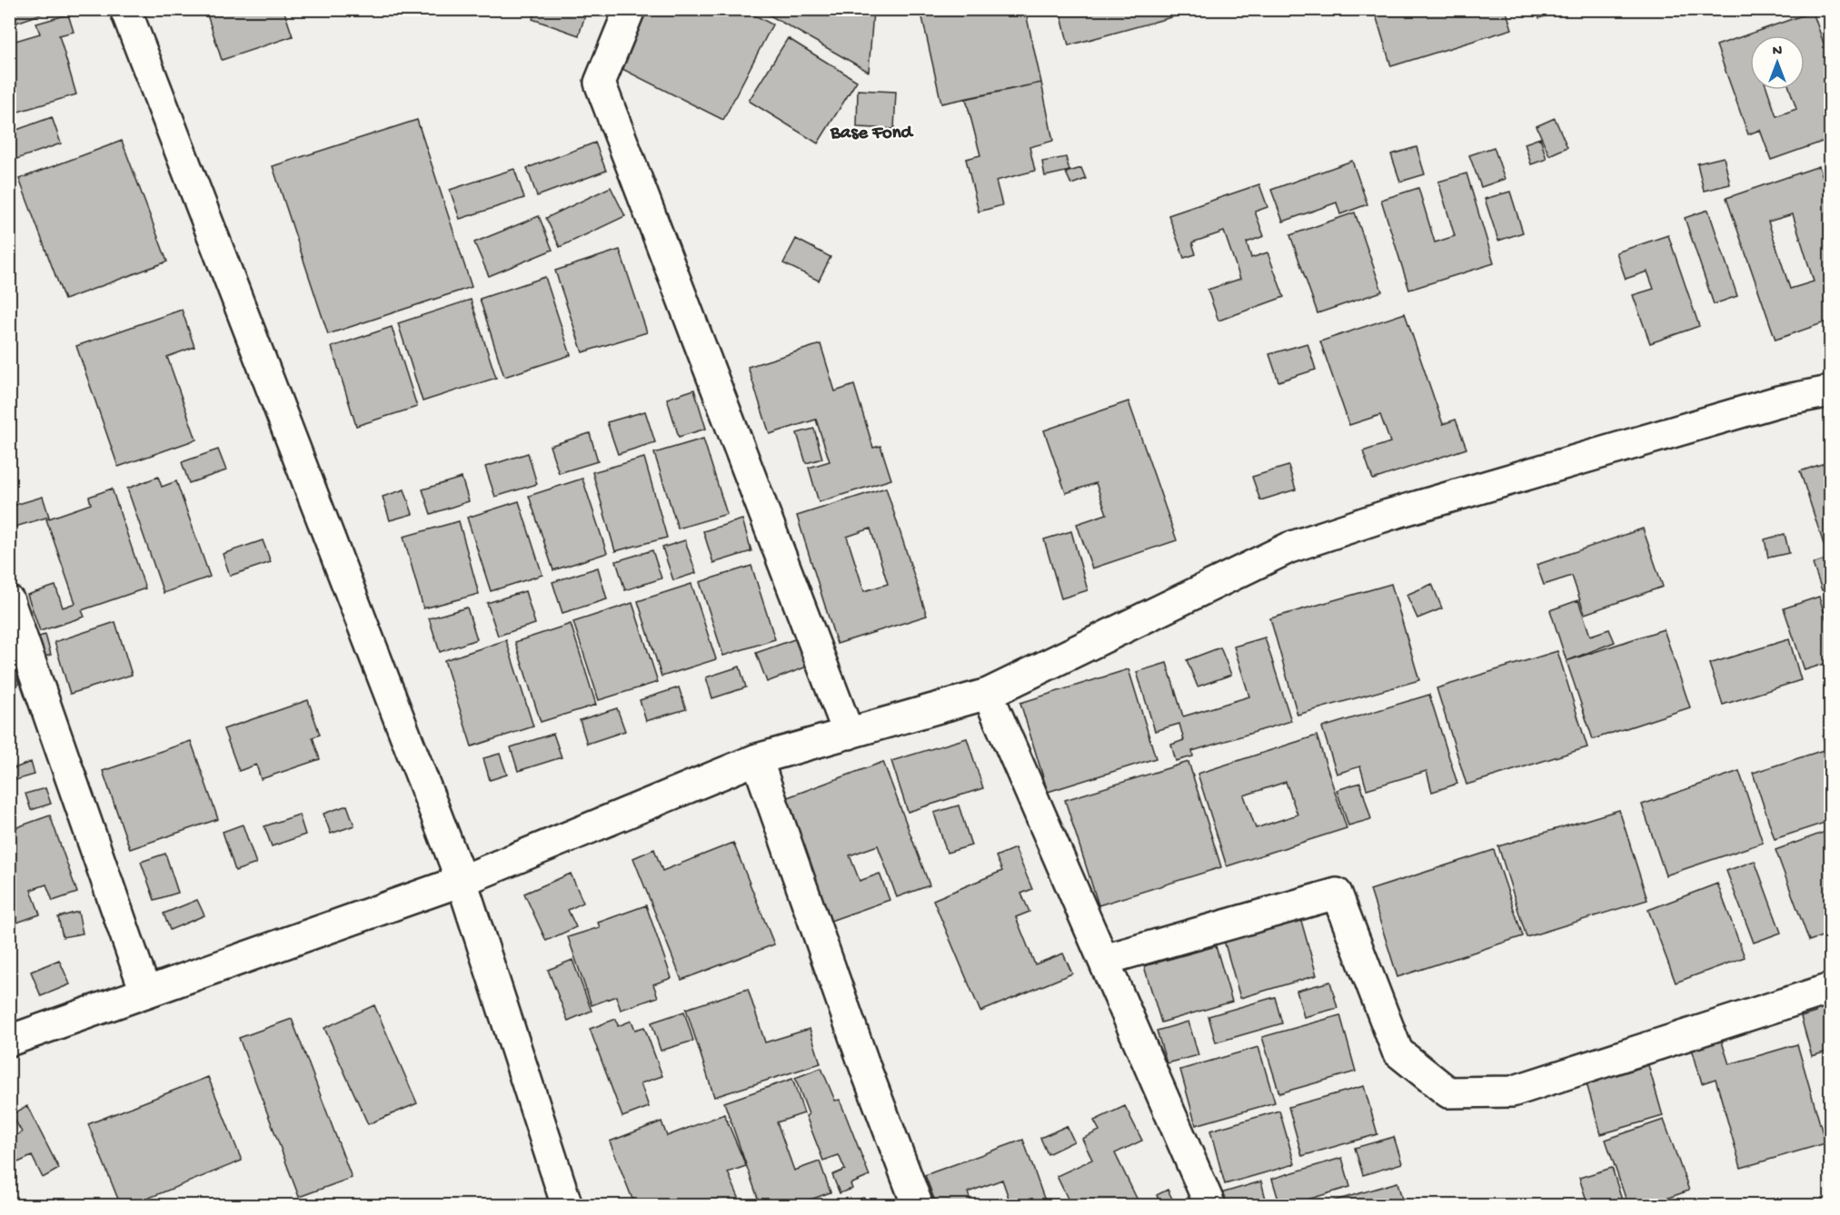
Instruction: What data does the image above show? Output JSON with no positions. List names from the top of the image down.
{
  "districts": ["Base Fond"],
  "north": "top"
}
